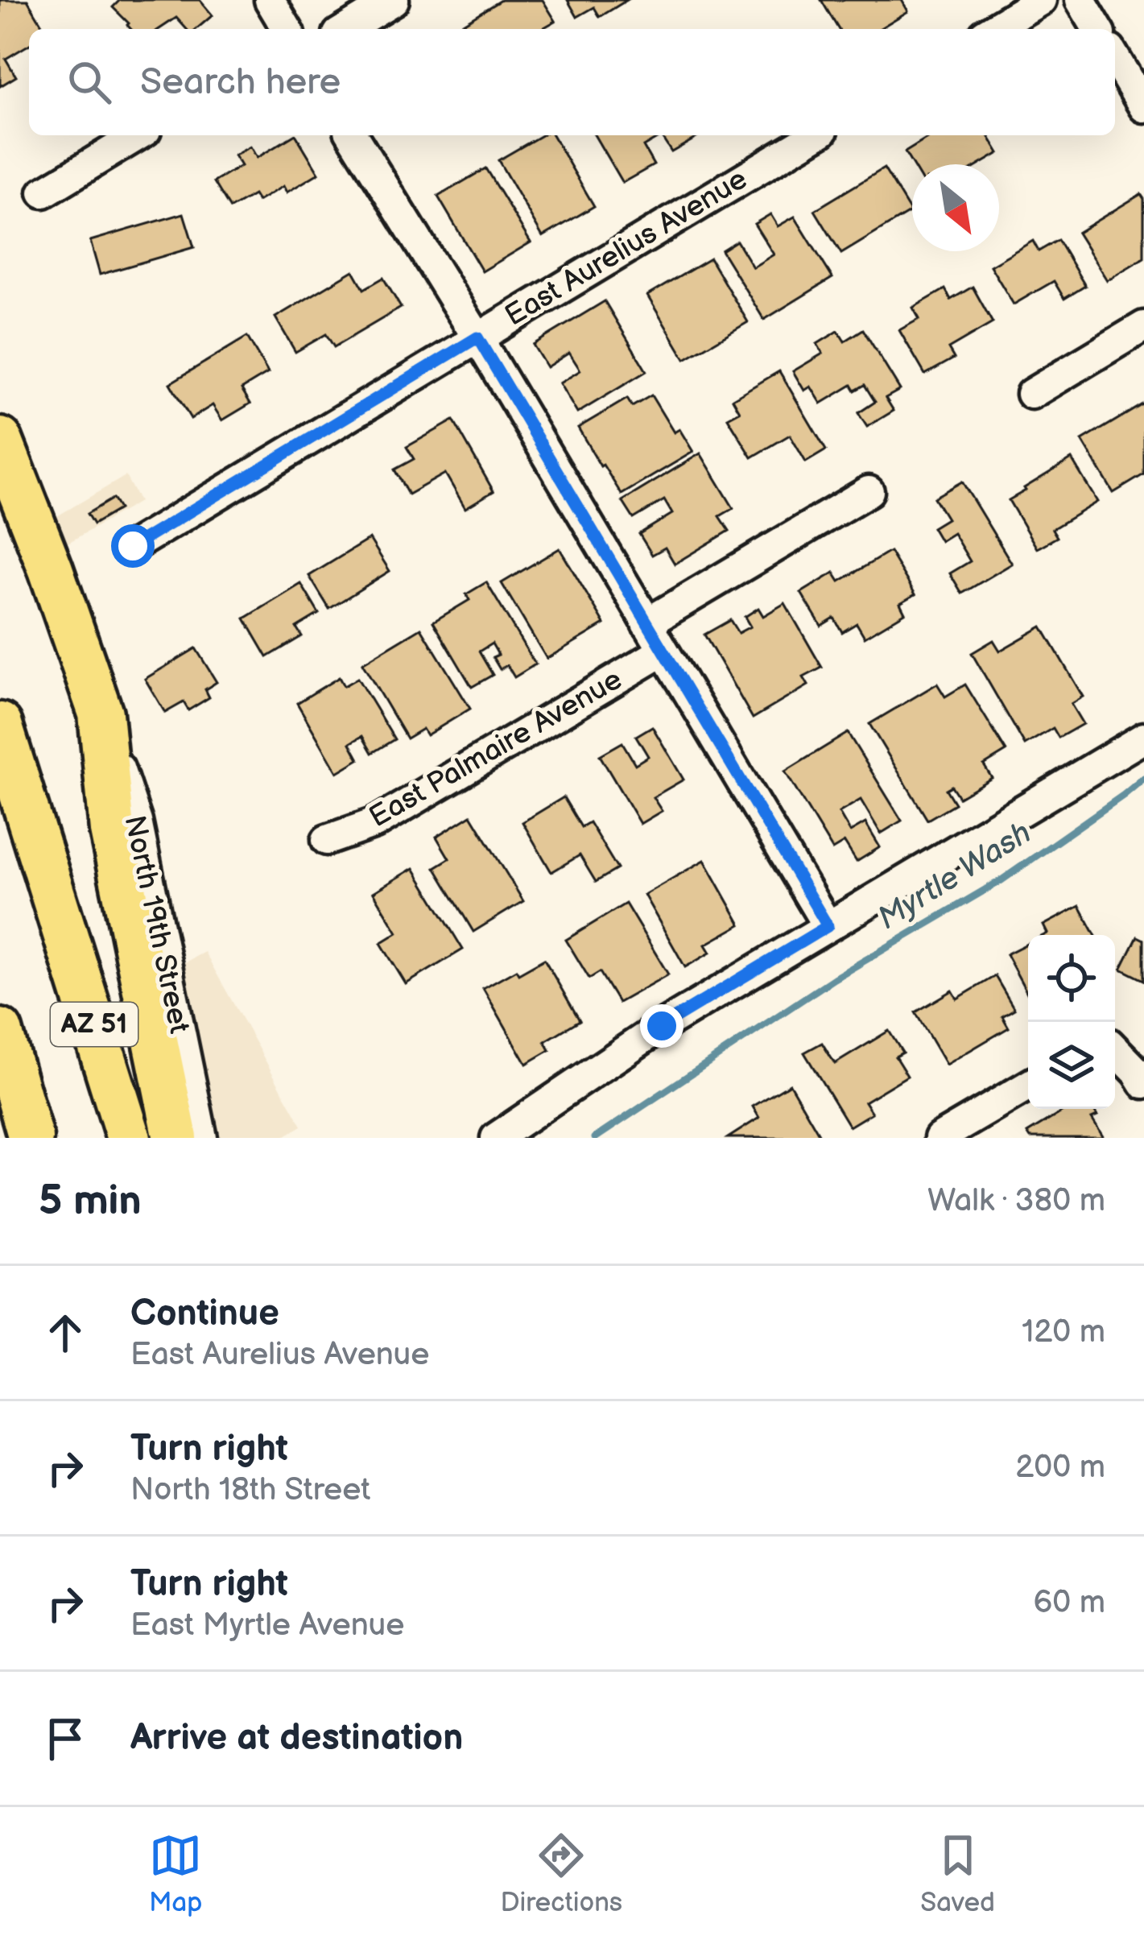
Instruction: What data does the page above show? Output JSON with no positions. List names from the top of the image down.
{
  "streets": {
    "highway": ["AZ 51"],
    "street": ["East Aurelius Avenue", "East Palmaire Avenue", "North 19th Street"]
  },
  "water": ["Myrtle Wash"],
  "north": "bottom right",
  "page": {
    "search": "Search here",
    "heading": ["5 min", "Walk · 380 m"],
    "list": [
      ["Continue", "East Aurelius Avenue", "120 m"],
      ["Turn right", "North 18th Street", "200 m"],
      ["Turn right", "East Myrtle Avenue", "60 m"],
      "Arrive at destination"
    ],
    "nav": ["Map", "Directions", "Saved"]
  }
}
